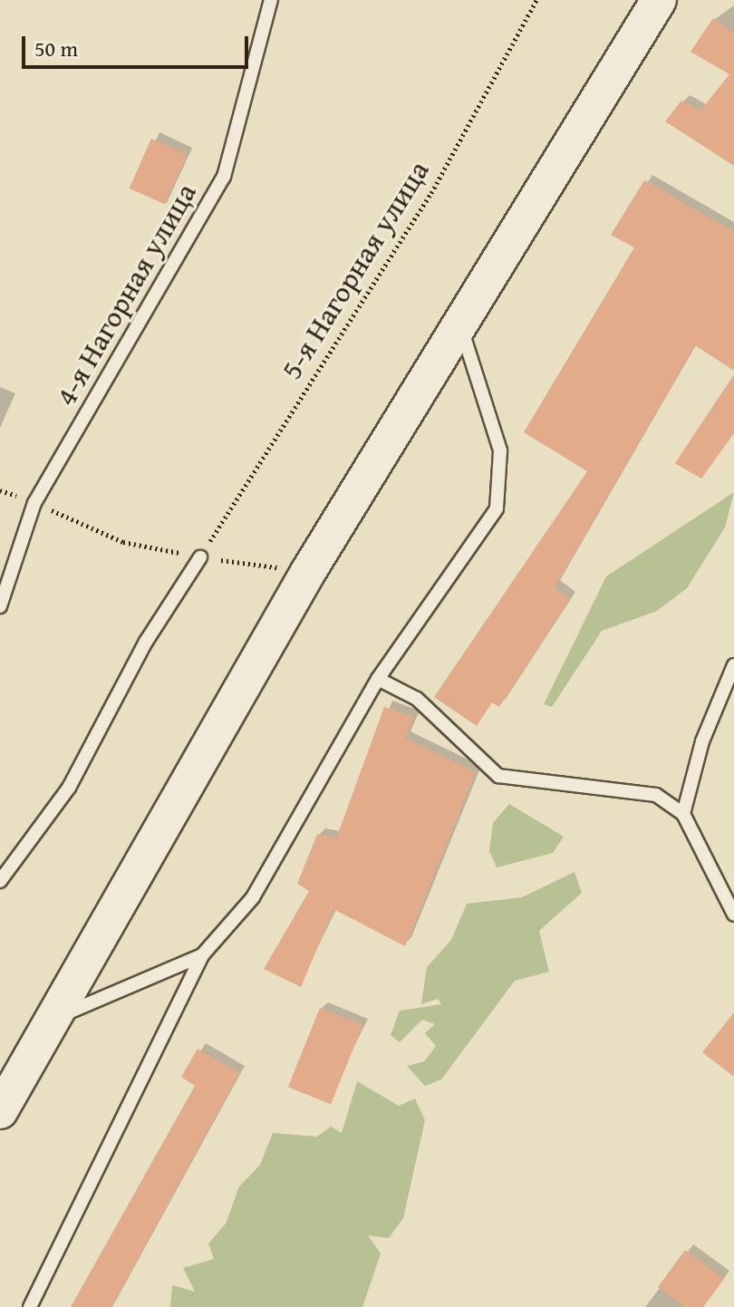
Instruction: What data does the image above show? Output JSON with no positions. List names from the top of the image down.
{
  "streets": {
    "lane": ["4-я Нагорная улица"],
    "path": ["5-я Нагорная улица"]
  },
  "scale_bar": "50 m"
}
